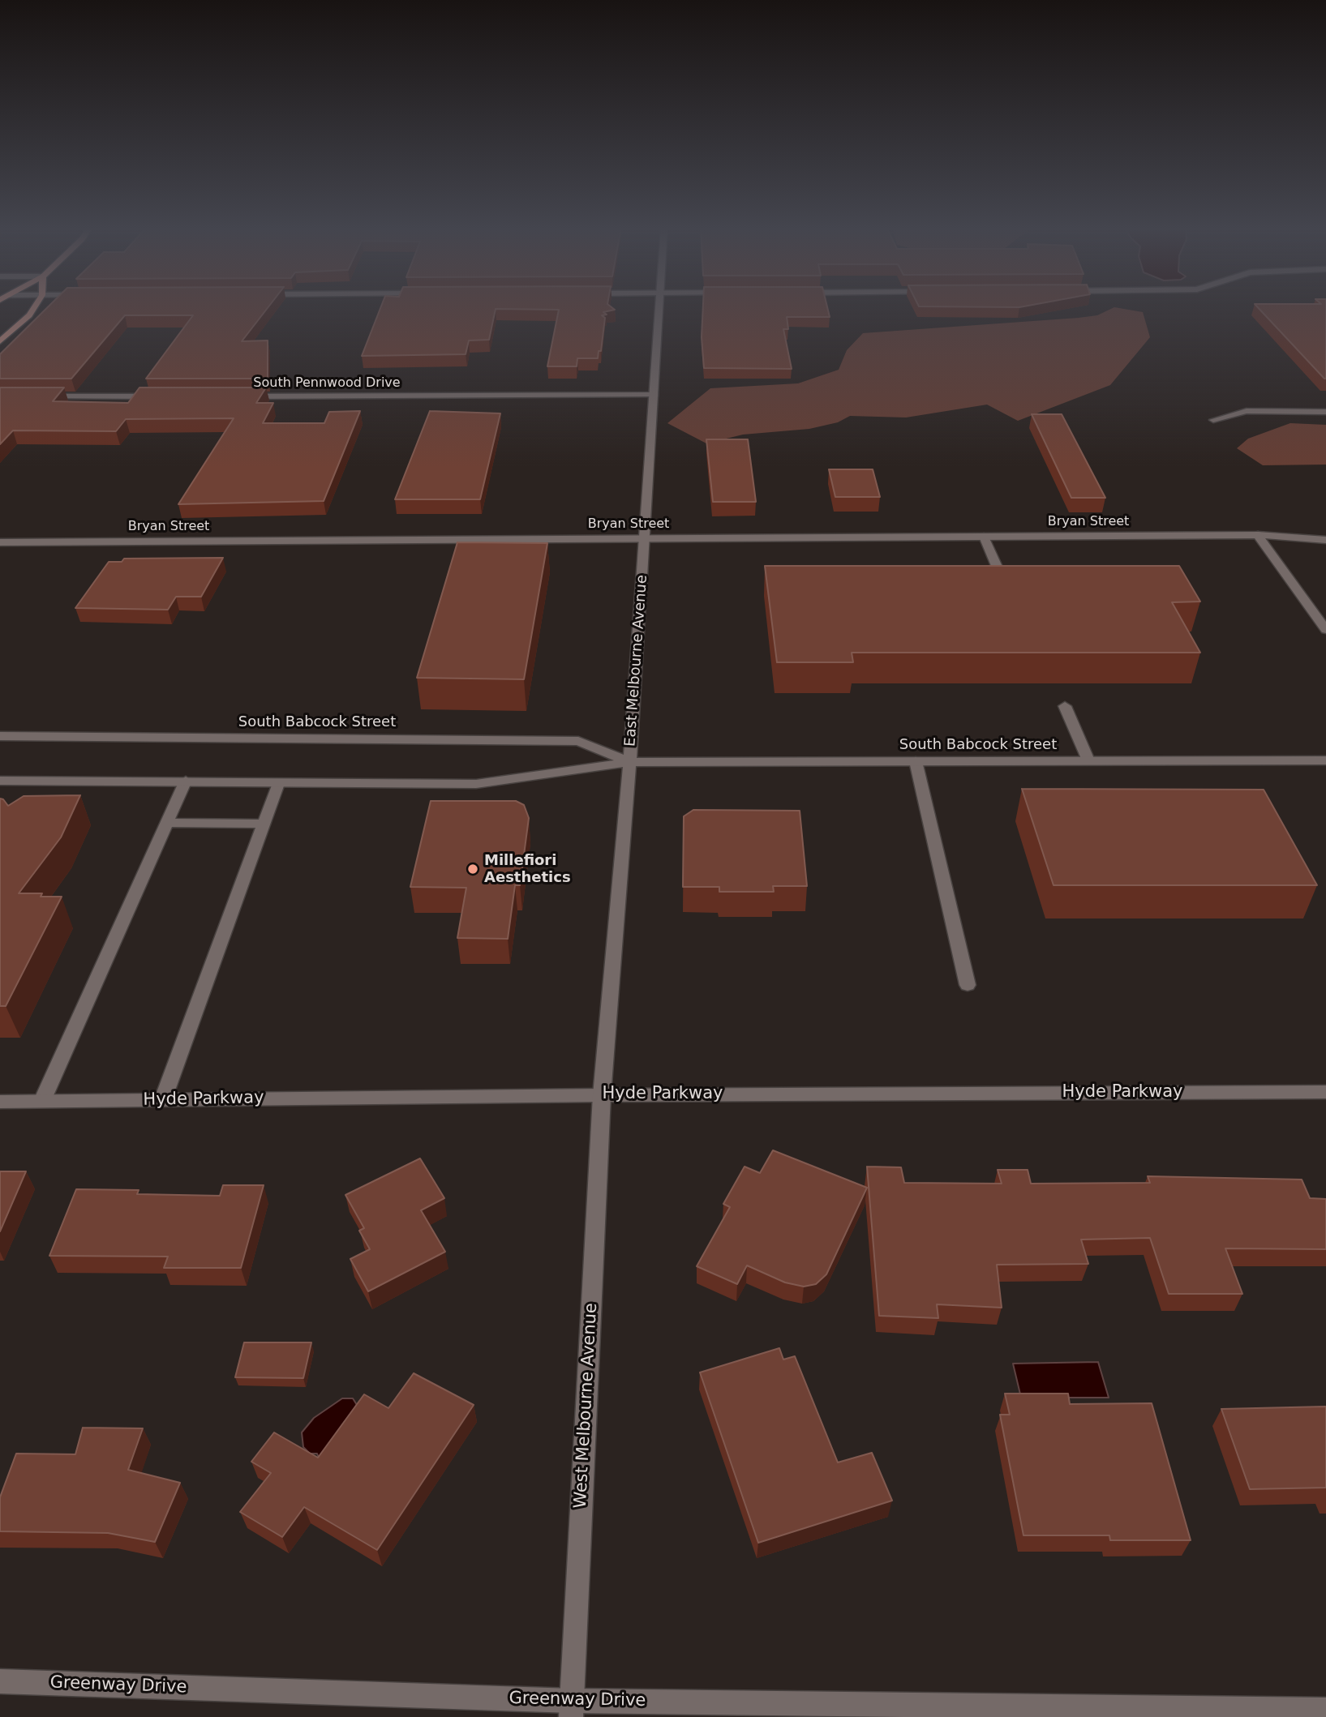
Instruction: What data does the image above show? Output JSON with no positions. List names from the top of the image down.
{
  "streets": {
    "street": [
      "South Pennwood Drive",
      "Bryan Street",
      "East Melbourne Avenue",
      "South Babcock Street",
      "Hyde Parkway",
      "West Melbourne Avenue",
      "Greenway Drive"
    ]
  },
  "crossings": [
    ["South Pennwood Drive", "East Melbourne Avenue"],
    ["Bryan Street", "East Melbourne Avenue"],
    ["East Melbourne Avenue", "South Babcock Street"],
    ["East Melbourne Avenue", "Hyde Parkway"],
    ["East Melbourne Avenue", "West Melbourne Avenue"],
    ["Hyde Parkway", "West Melbourne Avenue"],
    ["West Melbourne Avenue", "Greenway Drive"]
  ],
  "places": ["Millefiori Aesthetics"]
}
